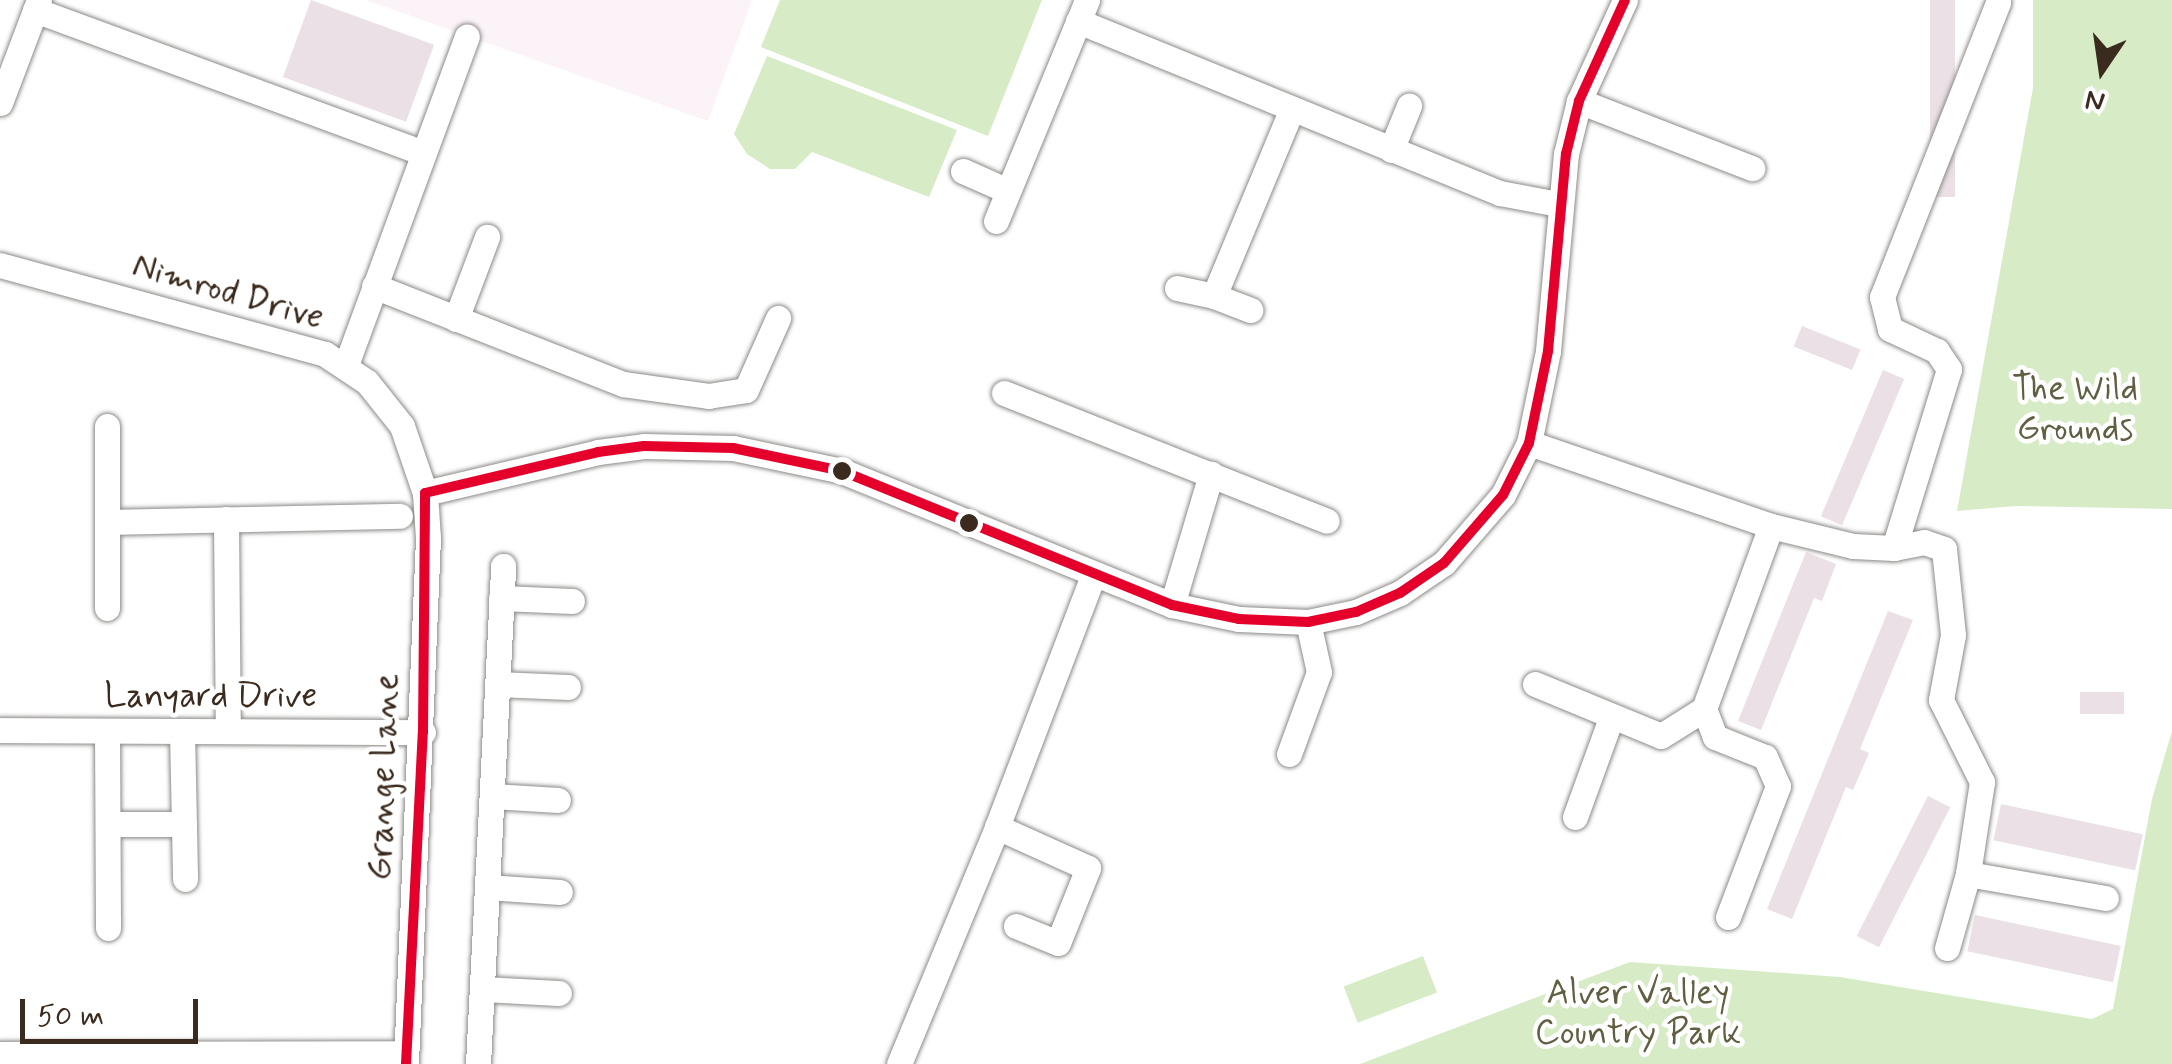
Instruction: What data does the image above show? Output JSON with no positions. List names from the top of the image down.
{
  "streets": {
    "street": ["Nimrod Drive", "Lanyard Drive", "Grange Lane"]
  },
  "crossings": [
    ["Nimrod Drive", "Grange Lane"],
    ["Lanyard Drive", "Grange Lane"]
  ],
  "parks": ["The Wild Grounds", "Alver Valley Country Park"],
  "scale_bar": "50 m",
  "north": "bottom"
}
